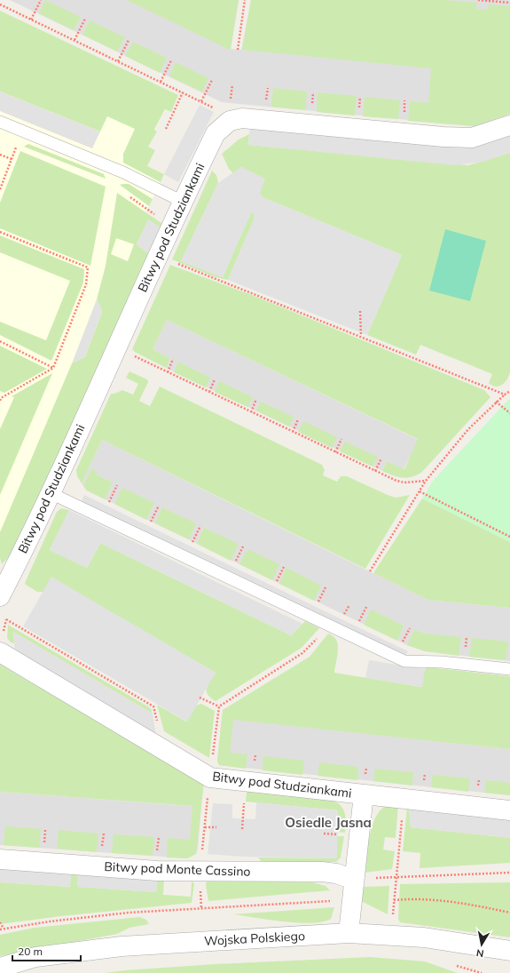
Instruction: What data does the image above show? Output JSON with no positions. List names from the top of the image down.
{
  "streets": {
    "street": ["Bitwy pod Studziankami", "Bitwy pod Monte Cassino", "Wojska Polskiego"]
  },
  "crossings": [
    ["Bitwy pod Studziankami", "Bitwy pod Monte Cassino"],
    ["Bitwy pod Studziankami", "Wojska Polskiego"]
  ],
  "districts": ["Osiedle Jasna"],
  "scale_bar": "20 m",
  "north": "bottom"
}
